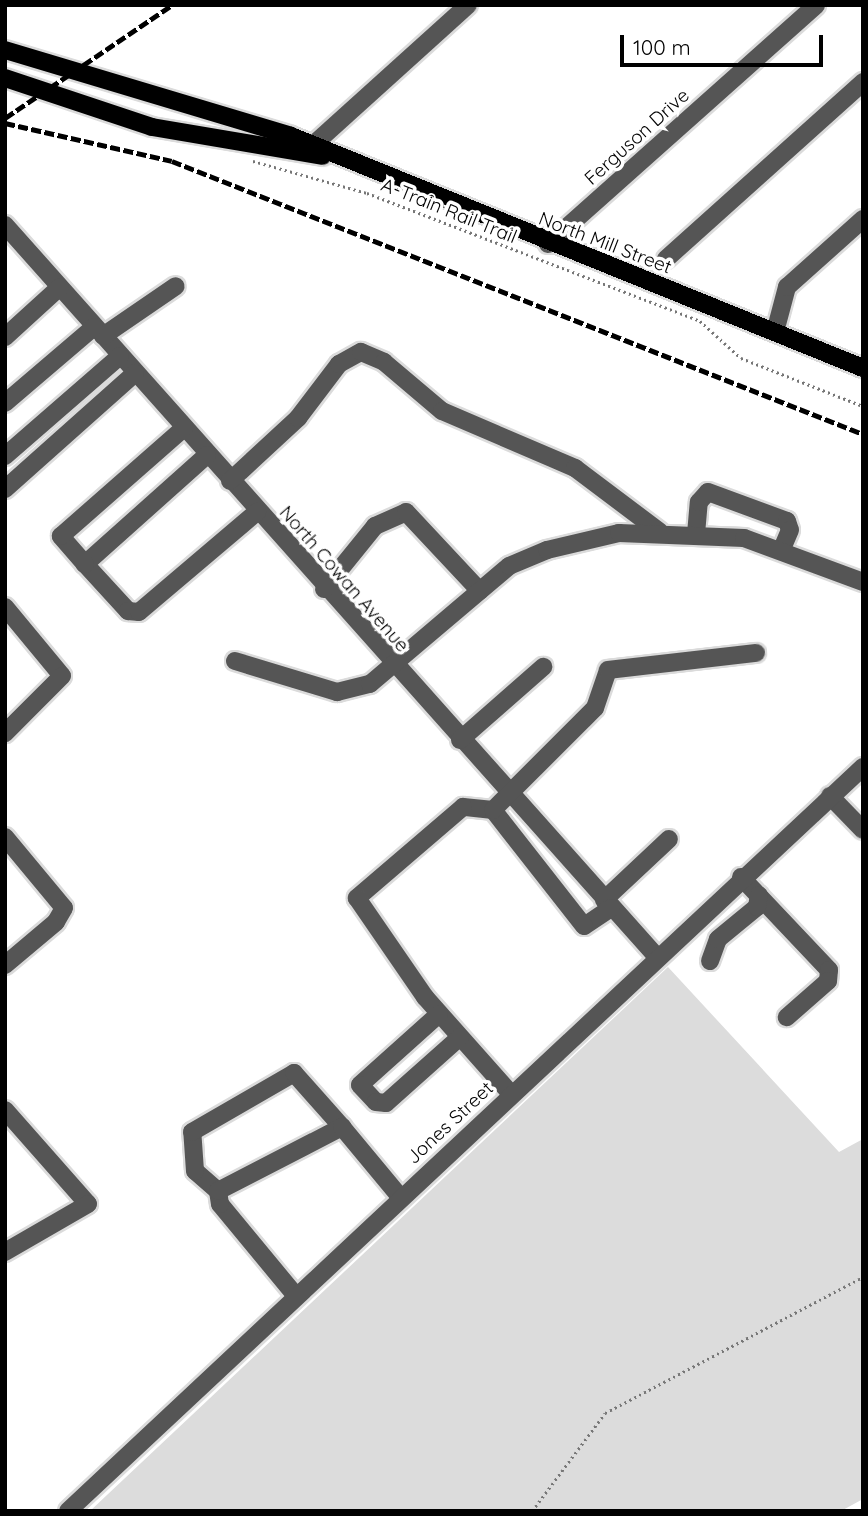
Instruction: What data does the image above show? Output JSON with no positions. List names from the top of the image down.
{
  "streets": {
    "main road": ["North Mill Street"],
    "street": ["Ferguson Drive", "North Cowan Avenue", "Jones Street"],
    "path": ["A-Train Rail Trail"]
  },
  "crossings": [
    ["Ferguson Drive", "North Mill Street"],
    ["North Cowan Avenue", "Jones Street"]
  ],
  "scale_bar": "100 m"
}
